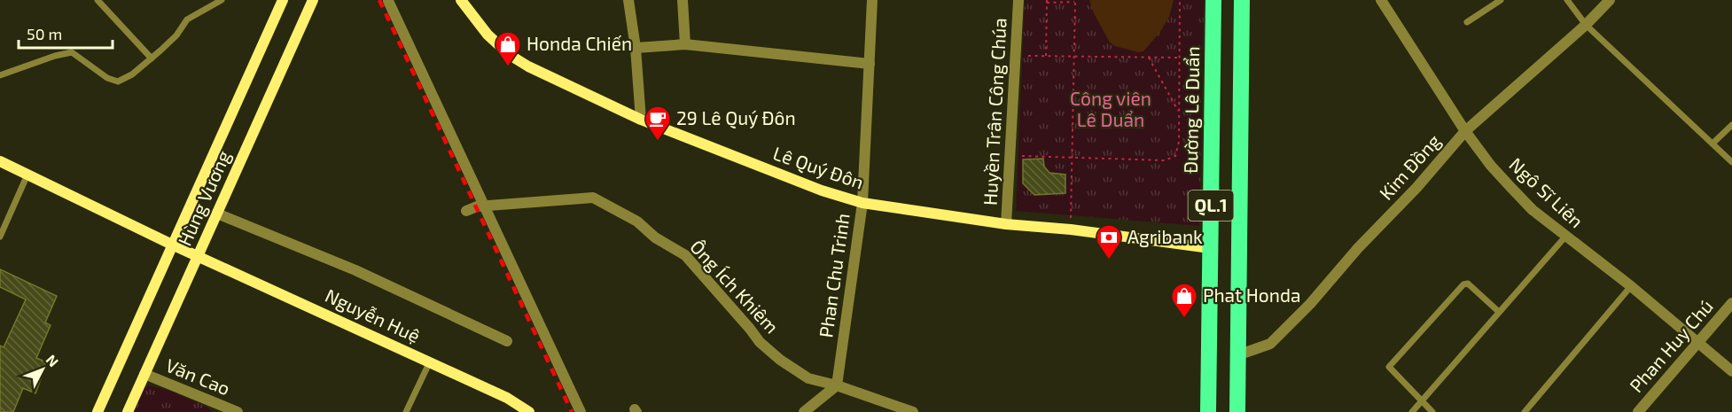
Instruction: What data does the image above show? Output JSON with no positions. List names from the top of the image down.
{
  "streets": {
    "highway": ["Đường Lê Duẩn", "QL.1"],
    "street": [
      "Huyền Trân Công Chúa",
      "Kim Đồng",
      "Lê Quý Đôn",
      "Ngô Sĩ Liên",
      "Hùng Vương",
      "Phan Chu Trinh",
      "Ông Ích Khiêm",
      "Nguyễn Huệ",
      "Phan Huy Chú",
      "Văn Cao"
    ]
  },
  "crossings": [
    ["Đường Lê Duẩn", "Lê Quý Đôn"],
    ["Huyền Trân Công Chúa", "Lê Quý Đôn"],
    ["Kim Đồng", "Ngô Sĩ Liên"],
    ["Kim Đồng", "QL.1"],
    ["Lê Quý Đôn", "Phan Chu Trinh"],
    ["Ngô Sĩ Liên", "Phan Huy Chú"],
    ["Hùng Vương", "Nguyễn Huệ"],
    ["Hùng Vương", "Văn Cao"],
    ["Phan Chu Trinh", "Ông Ích Khiêm"]
  ],
  "parks": ["Công viên Lê Duẩn"],
  "places": {
    "shop": ["Honda Chiến", "Phat Honda"],
    "cafe": ["29 Lê Quý Đôn"],
    "bank": ["Agribank"]
  },
  "scale_bar": "50 m",
  "north": "top right"
}
